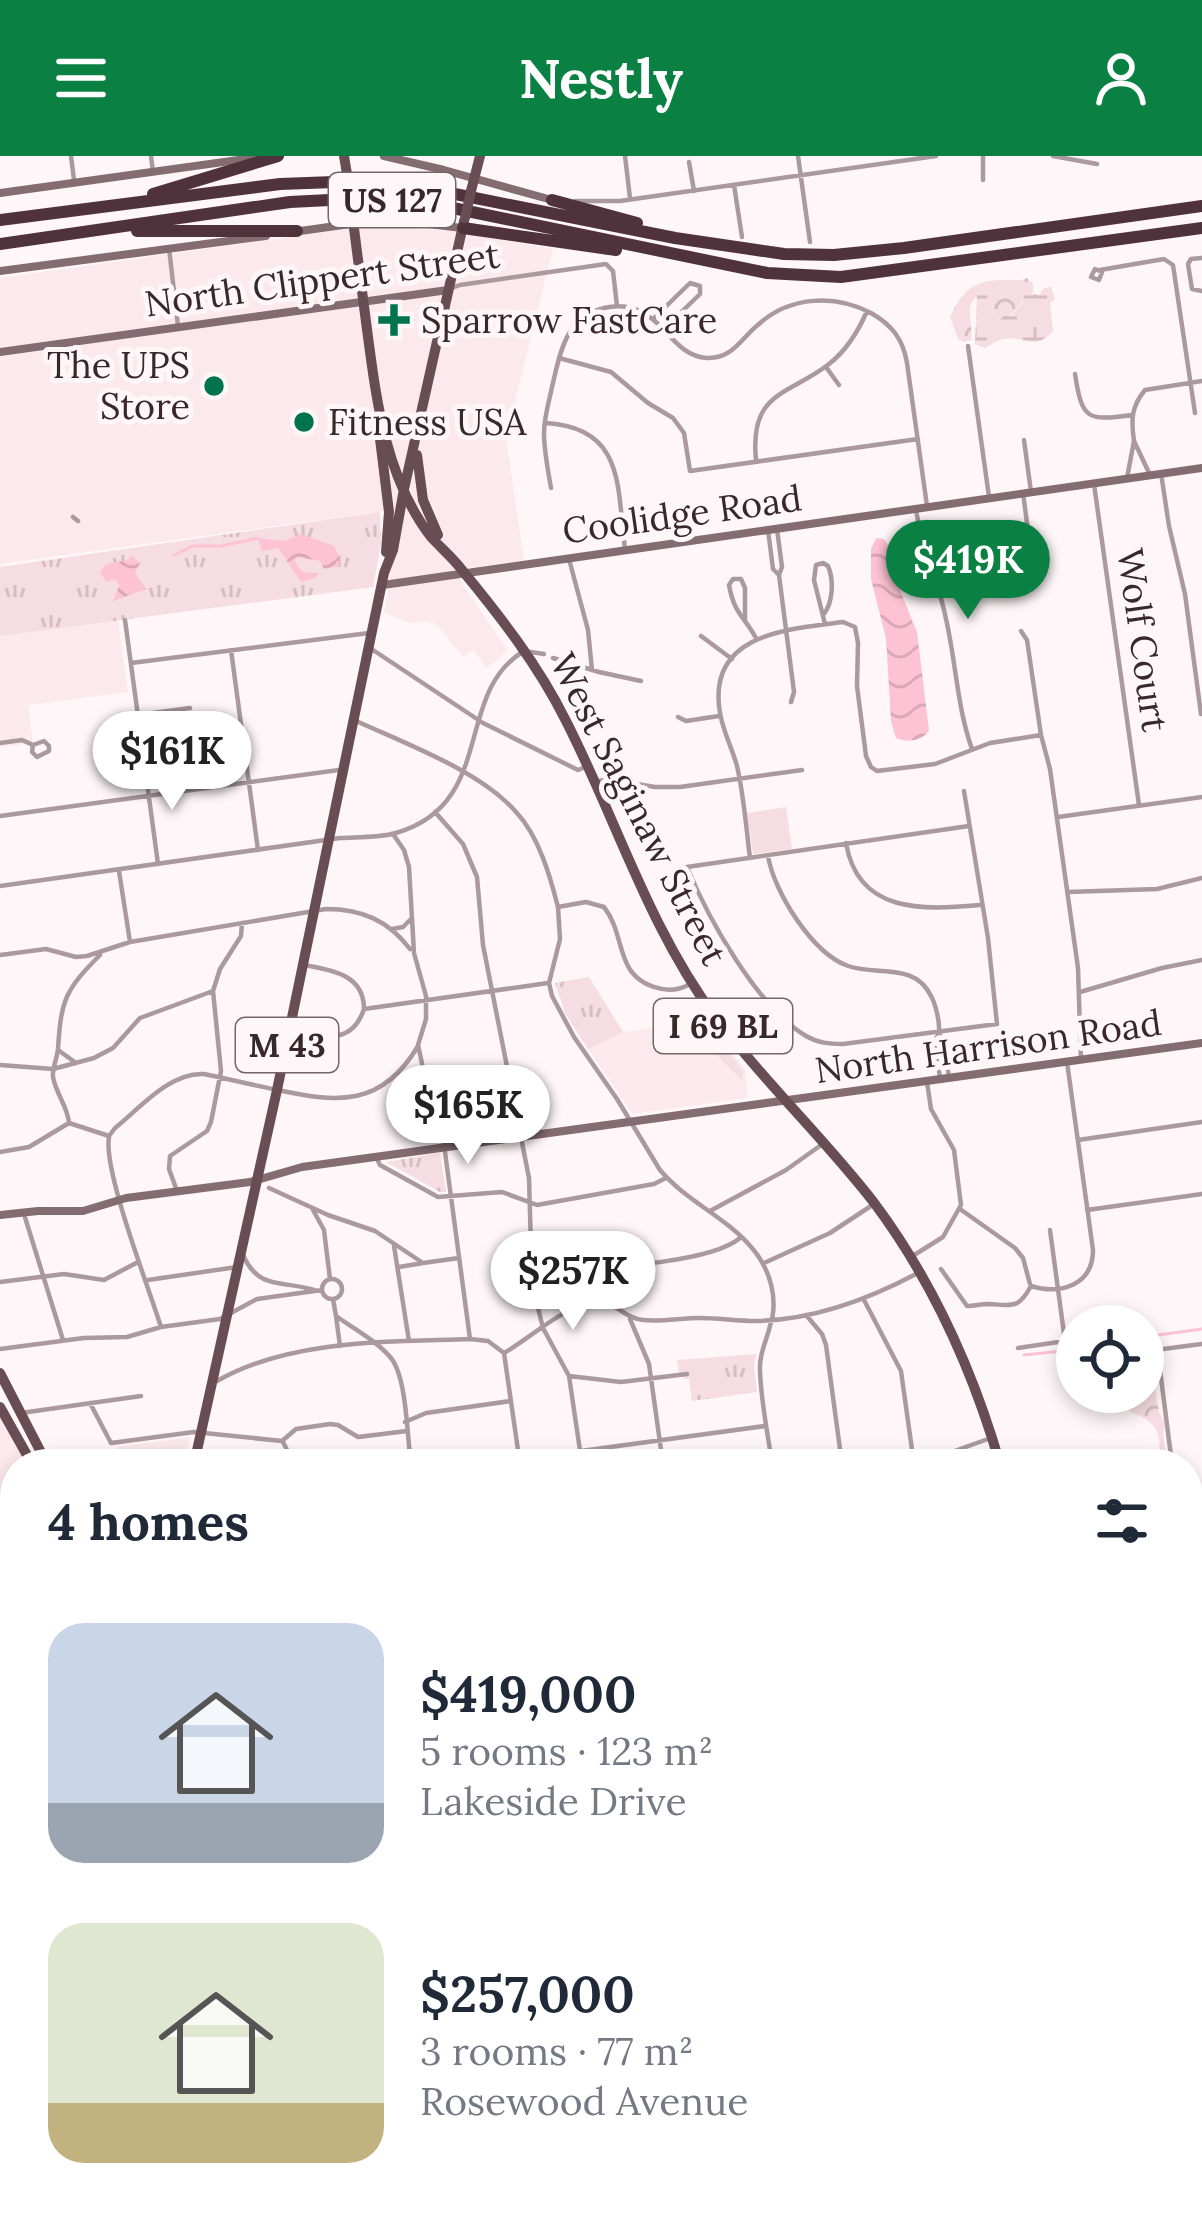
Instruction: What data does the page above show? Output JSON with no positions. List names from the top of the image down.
{
  "streets": {
    "highway": ["US 127"],
    "main road": ["West Saginaw Street", "I 69 BL", "M 43"],
    "street": [
      "North Clippert Street",
      "Coolidge Road",
      "Wolf Court",
      "North Harrison Road"
    ]
  },
  "crossings": [
    ["North Clippert Street", "I 69 BL"],
    ["Coolidge Road", "Wolf Court"],
    ["Coolidge Road", "West Saginaw Street"],
    ["Coolidge Road", "M 43"],
    ["West Saginaw Street", "I 69 BL"],
    ["West Saginaw Street", "M 43"],
    ["West Saginaw Street", "North Harrison Road"],
    ["I 69 BL", "M 43"],
    ["M 43", "North Harrison Road"]
  ],
  "places": {
    "health": ["Sparrow FastCare"],
    "other": ["The UPS Store", "Fitness USA"]
  },
  "page": {
    "header": "Nestly",
    "price": [
      "$419K",
      "$161K",
      "$165K",
      "$257K"
    ],
    "heading": "4 homes",
    "list": [
      {
        "name": "$419,000",
        "note": "5 rooms · 123 m² · Lakeside Drive"
      },
      {
        "name": "$257,000",
        "note": "3 rooms · 77 m² · Rosewood Avenue"
      }
    ]
  }
}
